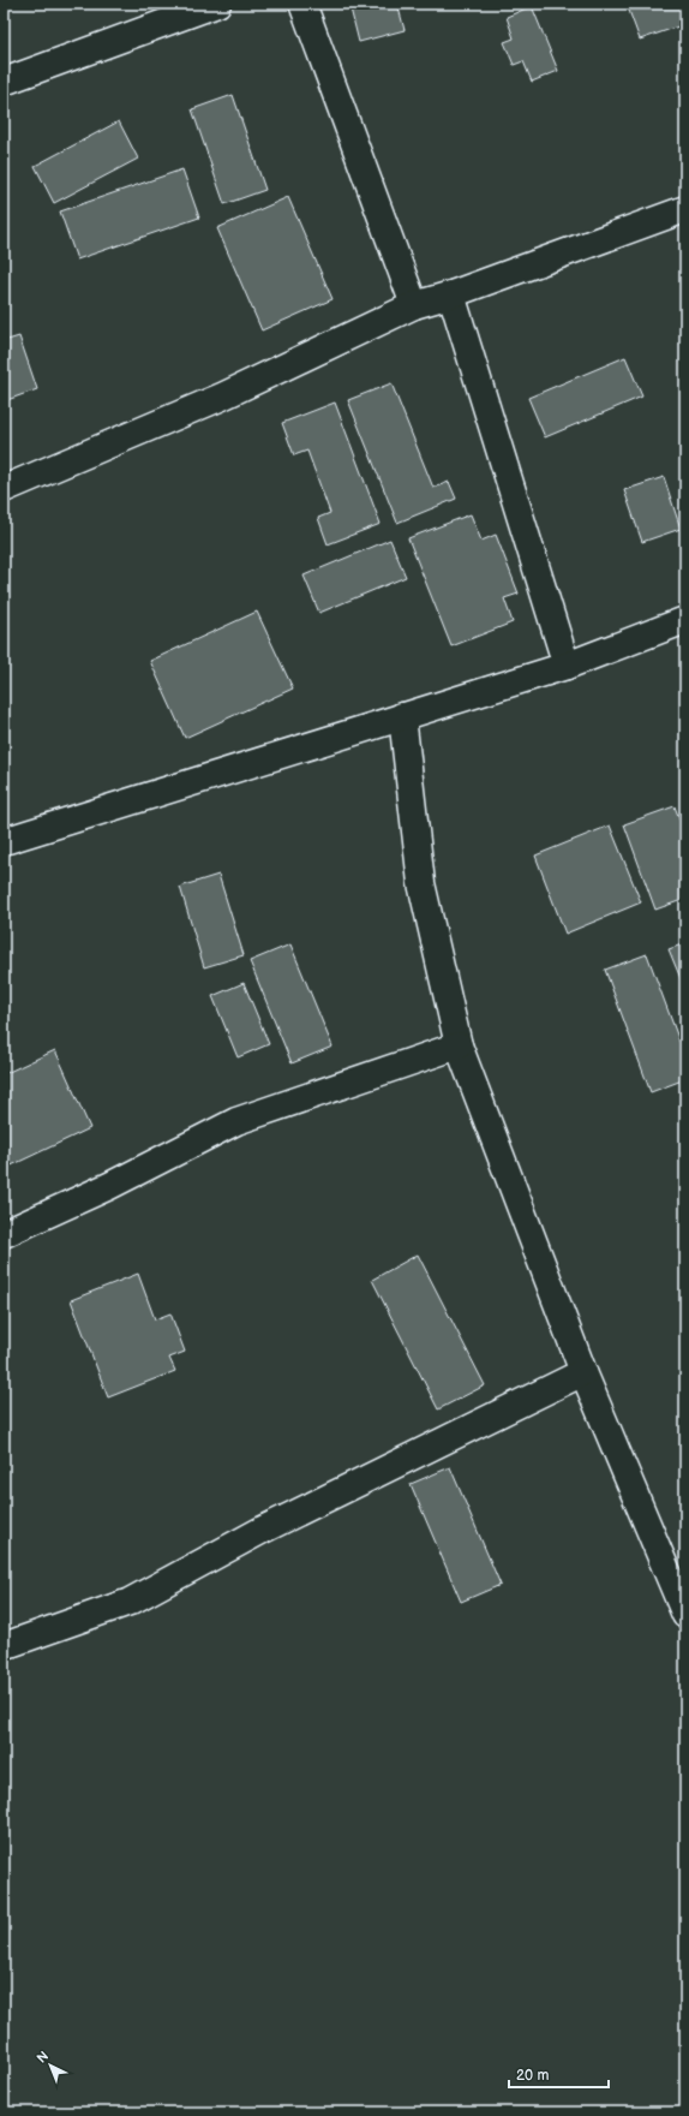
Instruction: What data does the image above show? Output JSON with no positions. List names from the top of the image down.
{
  "scale_bar": "20 m",
  "north": "top left"
}
